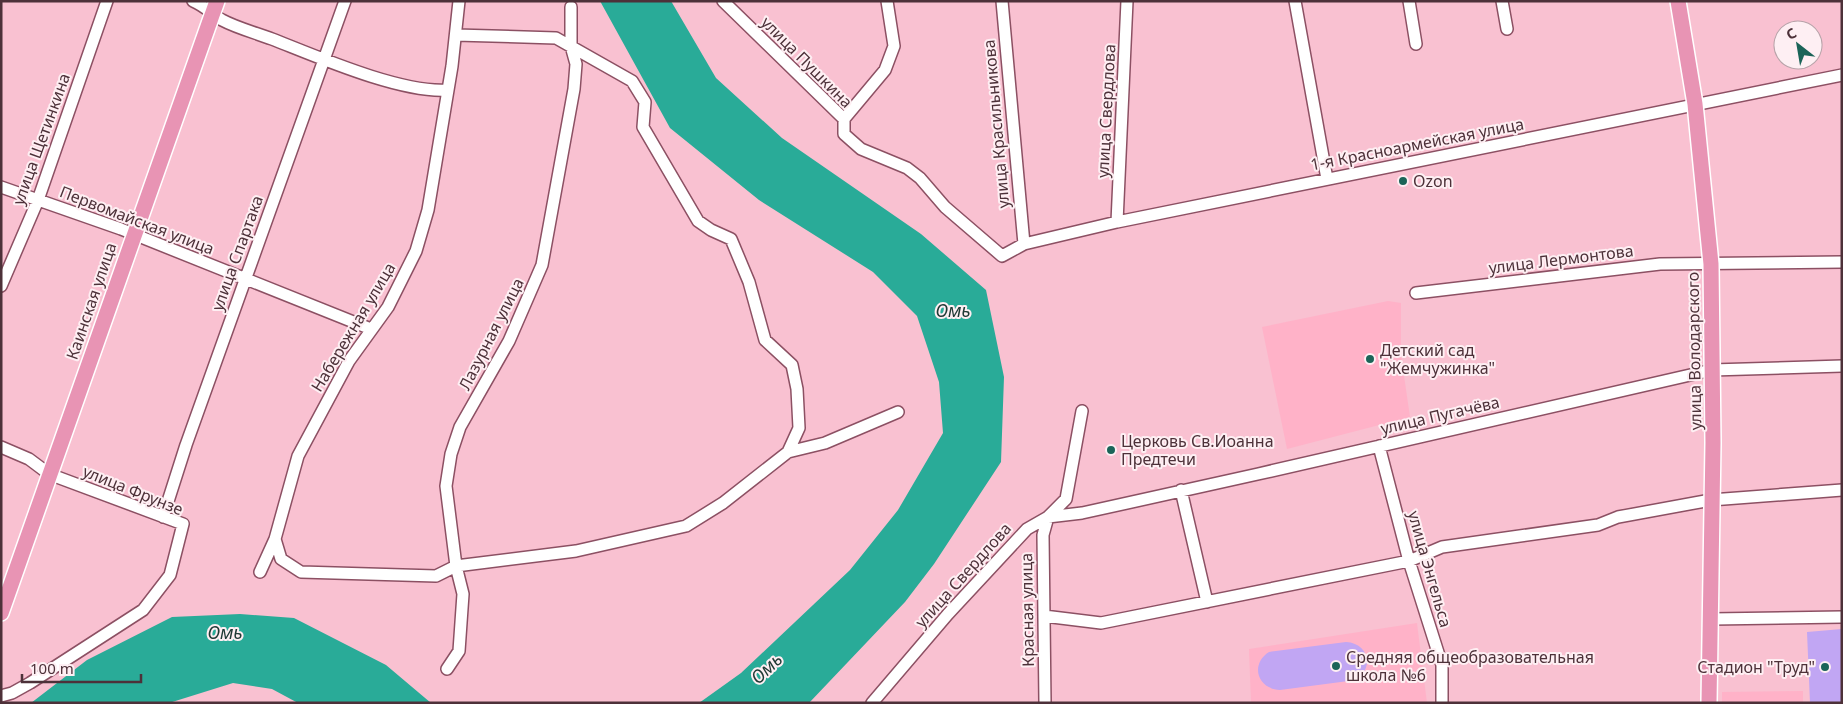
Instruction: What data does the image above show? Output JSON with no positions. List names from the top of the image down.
{
  "streets": {
    "main road": ["Каинская улица", "улица Володарского"],
    "street": [
      "улица Пушкина",
      "улица Свердлова",
      "улица Красильникова",
      "улица Щетинкина",
      "1-я Красноармейская улица",
      "Первомайская улица",
      "улица Спартака",
      "улица Лермонтова",
      "Набережная улица",
      "Лазурная улица",
      "улица Пугачёва",
      "улица Фрунзе",
      "улица Энгельса",
      "Красная улица"
    ]
  },
  "crossings": [
    ["улица Пушкина", "1-я Красноармейская улица"],
    ["улица Свердлова", "1-я Красноармейская улица"],
    ["улица Свердлова", "улица Пугачёва"],
    ["улица Свердлова", "Красная улица"],
    ["улица Красильникова", "1-я Красноармейская улица"],
    ["улица Щетинкина", "Первомайская улица"],
    ["1-я Красноармейская улица", "улица Володарского"],
    ["Первомайская улица", "улица Спартака"],
    ["Первомайская улица", "Каинская улица"],
    ["Первомайская улица", "Набережная улица"],
    ["улица Спартака", "улица Фрунзе"],
    ["улица Лермонтова", "улица Володарского"],
    ["Каинская улица", "улица Фрунзе"],
    ["улица Володарского", "улица Пугачёва"],
    ["улица Пугачёва", "улица Энгельса"],
    ["улица Пугачёва", "Красная улица"]
  ],
  "water": ["Омь"],
  "places": [
    "Ozon",
    "Детский сад \"Жемчужинка\"",
    "Церковь Св.Иоанна Предтечи",
    "Средняя общеобразовательная школа №6",
    "Стадион \"Труд\""
  ],
  "scale_bar": "100 m",
  "north": "top left"
}
